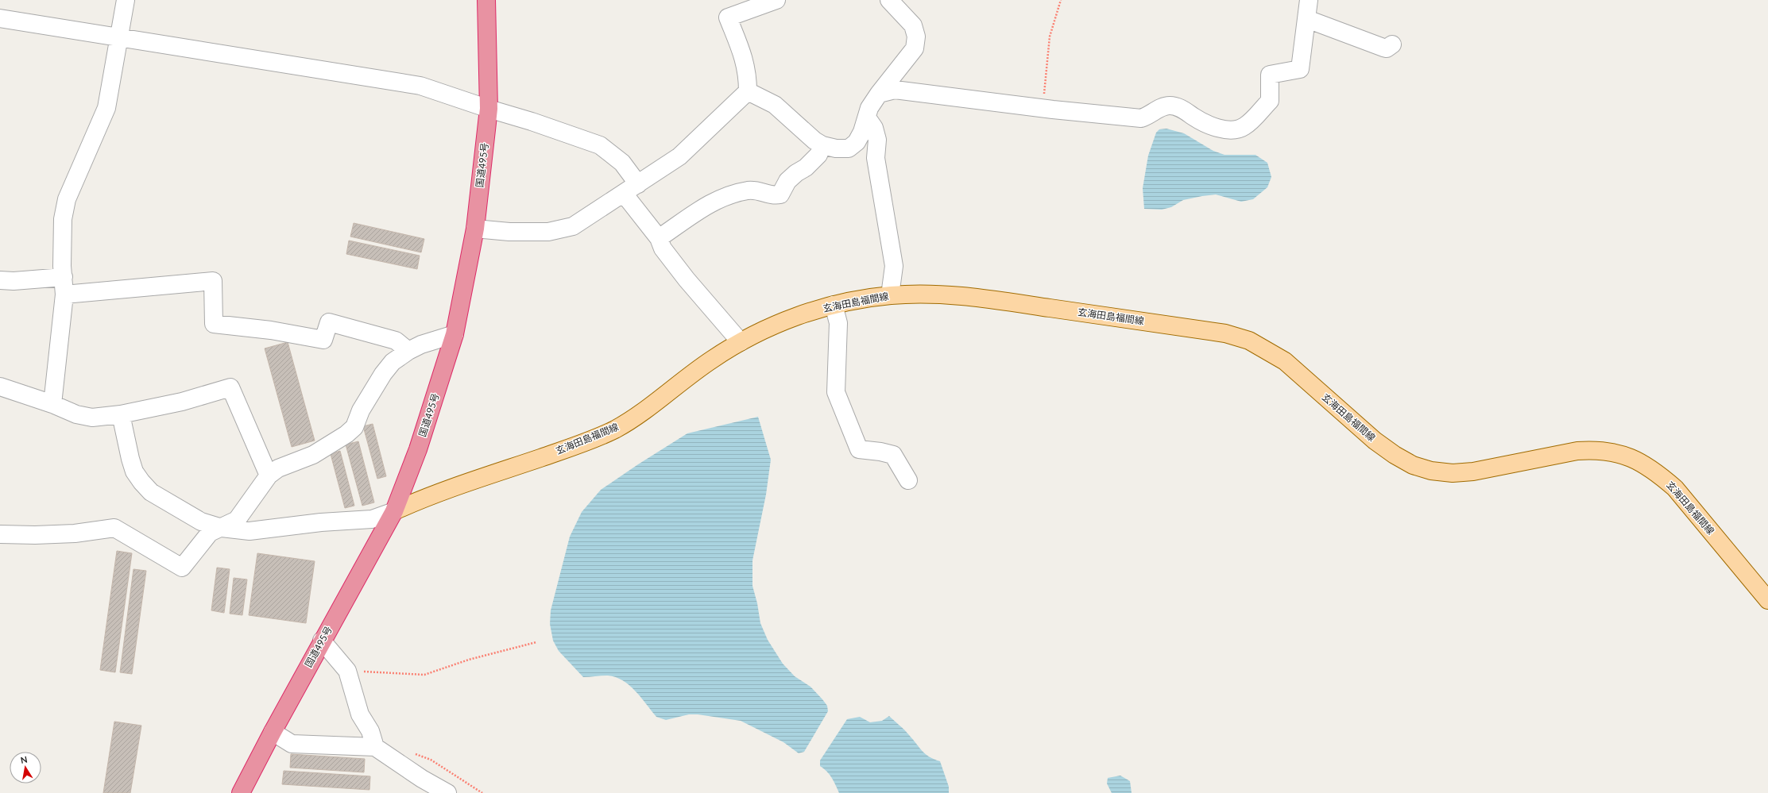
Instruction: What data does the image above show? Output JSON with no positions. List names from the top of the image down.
{
  "streets": {
    "highway": ["国道495号"],
    "main road": ["玄海田島福間線"]
  },
  "crossings": [
    ["国道495号", "玄海田島福間線"]
  ],
  "north": "top"
}
